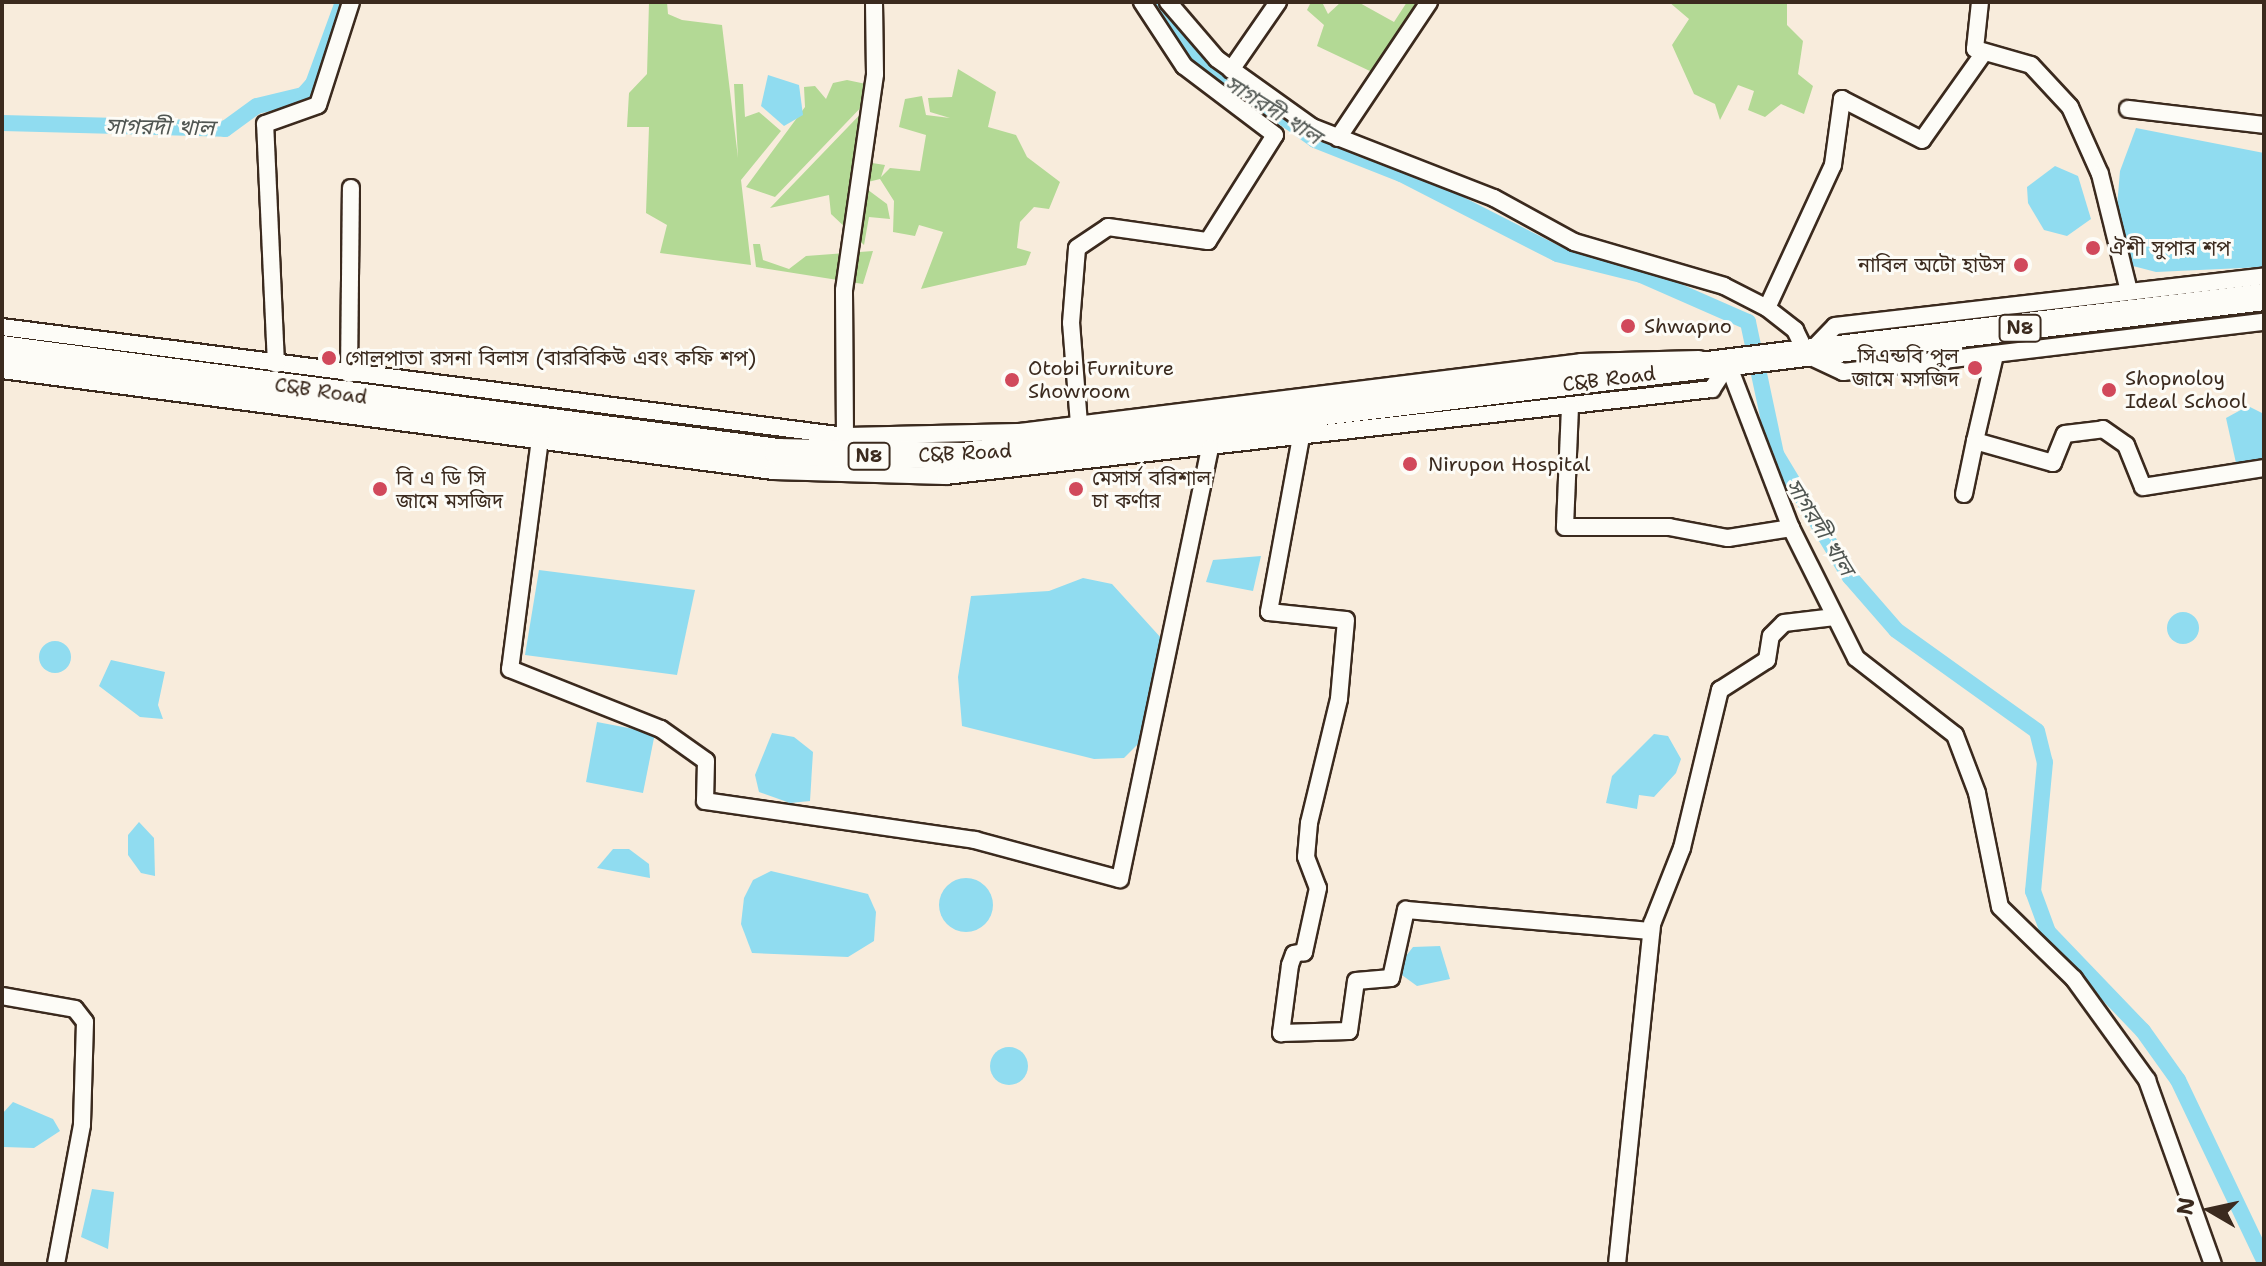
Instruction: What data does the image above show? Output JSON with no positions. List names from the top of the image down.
{
  "streets": {
    "highway": ["N8", "C&B Road"]
  },
  "crossings": [
    ["N8", "C&B Road"]
  ],
  "water": ["সাগরদী খাল"],
  "places": [
    "ঐশী সুপার শপ",
    "নাবিল অটো হাউস",
    "Shwapno",
    "গোলপাতা রসনা বিলাস (বারবিকিউ এবং কফি শপ)",
    "সিএন্ডবি পুল জামে মসজিদ",
    "Otobi Furniture Showroom",
    "Shopnoloy Ideal School",
    "Nirupon Hospital",
    "বি এ ডি সি জামে মসজিদ",
    "মেসার্স বরিশাল চা কর্ণার"
  ],
  "north": "left"
}
